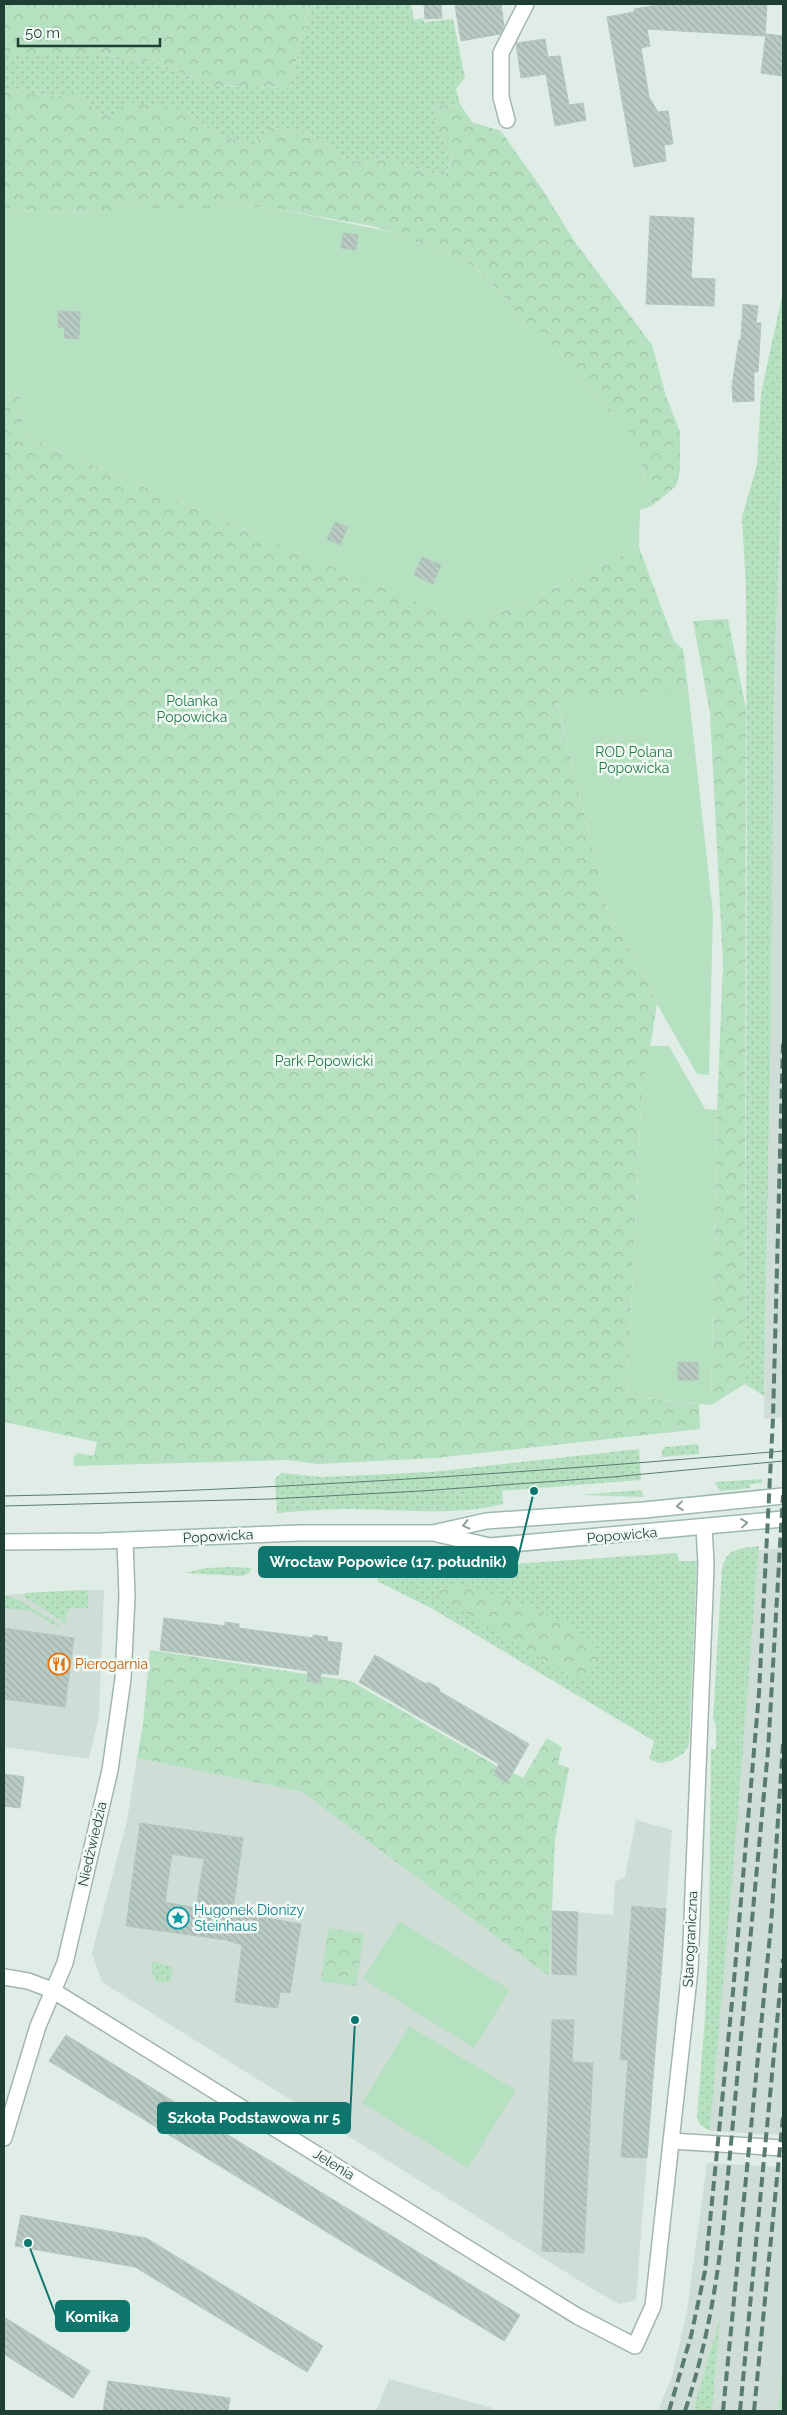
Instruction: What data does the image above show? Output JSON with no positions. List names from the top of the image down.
{
  "streets": {
    "street": [
      "Popowicka",
      "Niedźwiedzia",
      "Starograniczna",
      "Jelenia"
    ]
  },
  "crossings": [
    ["Popowicka", "Niedźwiedzia"],
    ["Popowicka", "Starograniczna"],
    ["Niedźwiedzia", "Jelenia"],
    ["Starograniczna", "Jelenia"]
  ],
  "parks": ["Polanka Popowicka", "ROD Polana Popowicka", "Park Popowicki"],
  "places": {
    "other": ["Wrocław Popowice (17. południk)", "Szkoła Podstawowa nr 5", "Komika"],
    "restaurant": ["Pierogarnia"],
    "place": ["Hugonek Dionizy Steinhaus"]
  },
  "scale_bar": "50 m"
}
